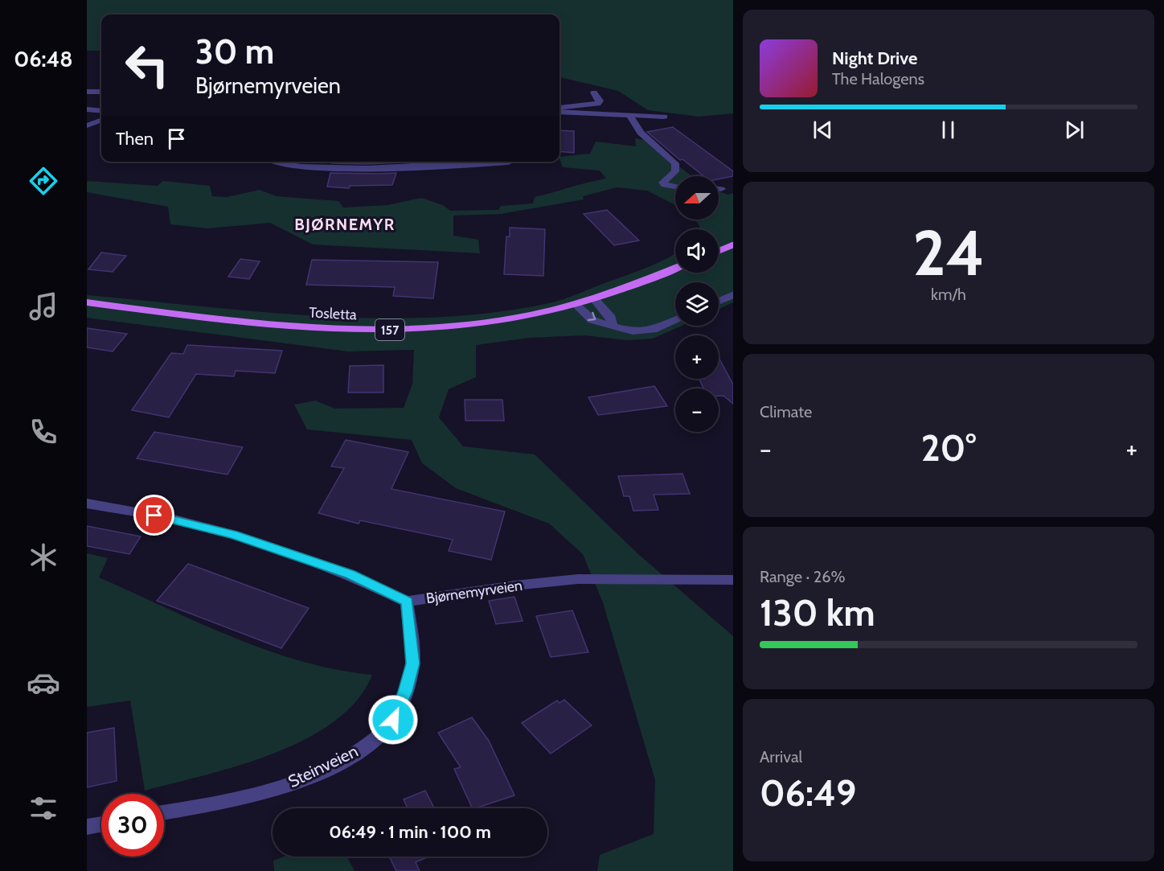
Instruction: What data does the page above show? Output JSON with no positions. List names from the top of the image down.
{
  "streets": {
    "main road": ["Tosletta", "157"],
    "street": ["Bjørnemyrveien", "Steinveien"]
  },
  "crossings": [
    ["Bjørnemyrveien", "Steinveien"]
  ],
  "districts": ["BJØRNEMYR"],
  "north": "left",
  "page": {
    "tabs": "06:48",
    "turn": ["30 m", "Bjørnemyrveien"],
    "song": ["Night Drive", "The Halogens"],
    "then": "Then",
    "map_buttons": ["+", "−"],
    "tile": [
      ["24", "km/h"],
      "Climate",
      ["Range · 26%", "130 km"],
      ["Arrival", "06:49"]
    ],
    "heat": ["−", "20°", "+"],
    "limit": "30",
    "trip": "06:49 · 1 min · 100 m"
  }
}
